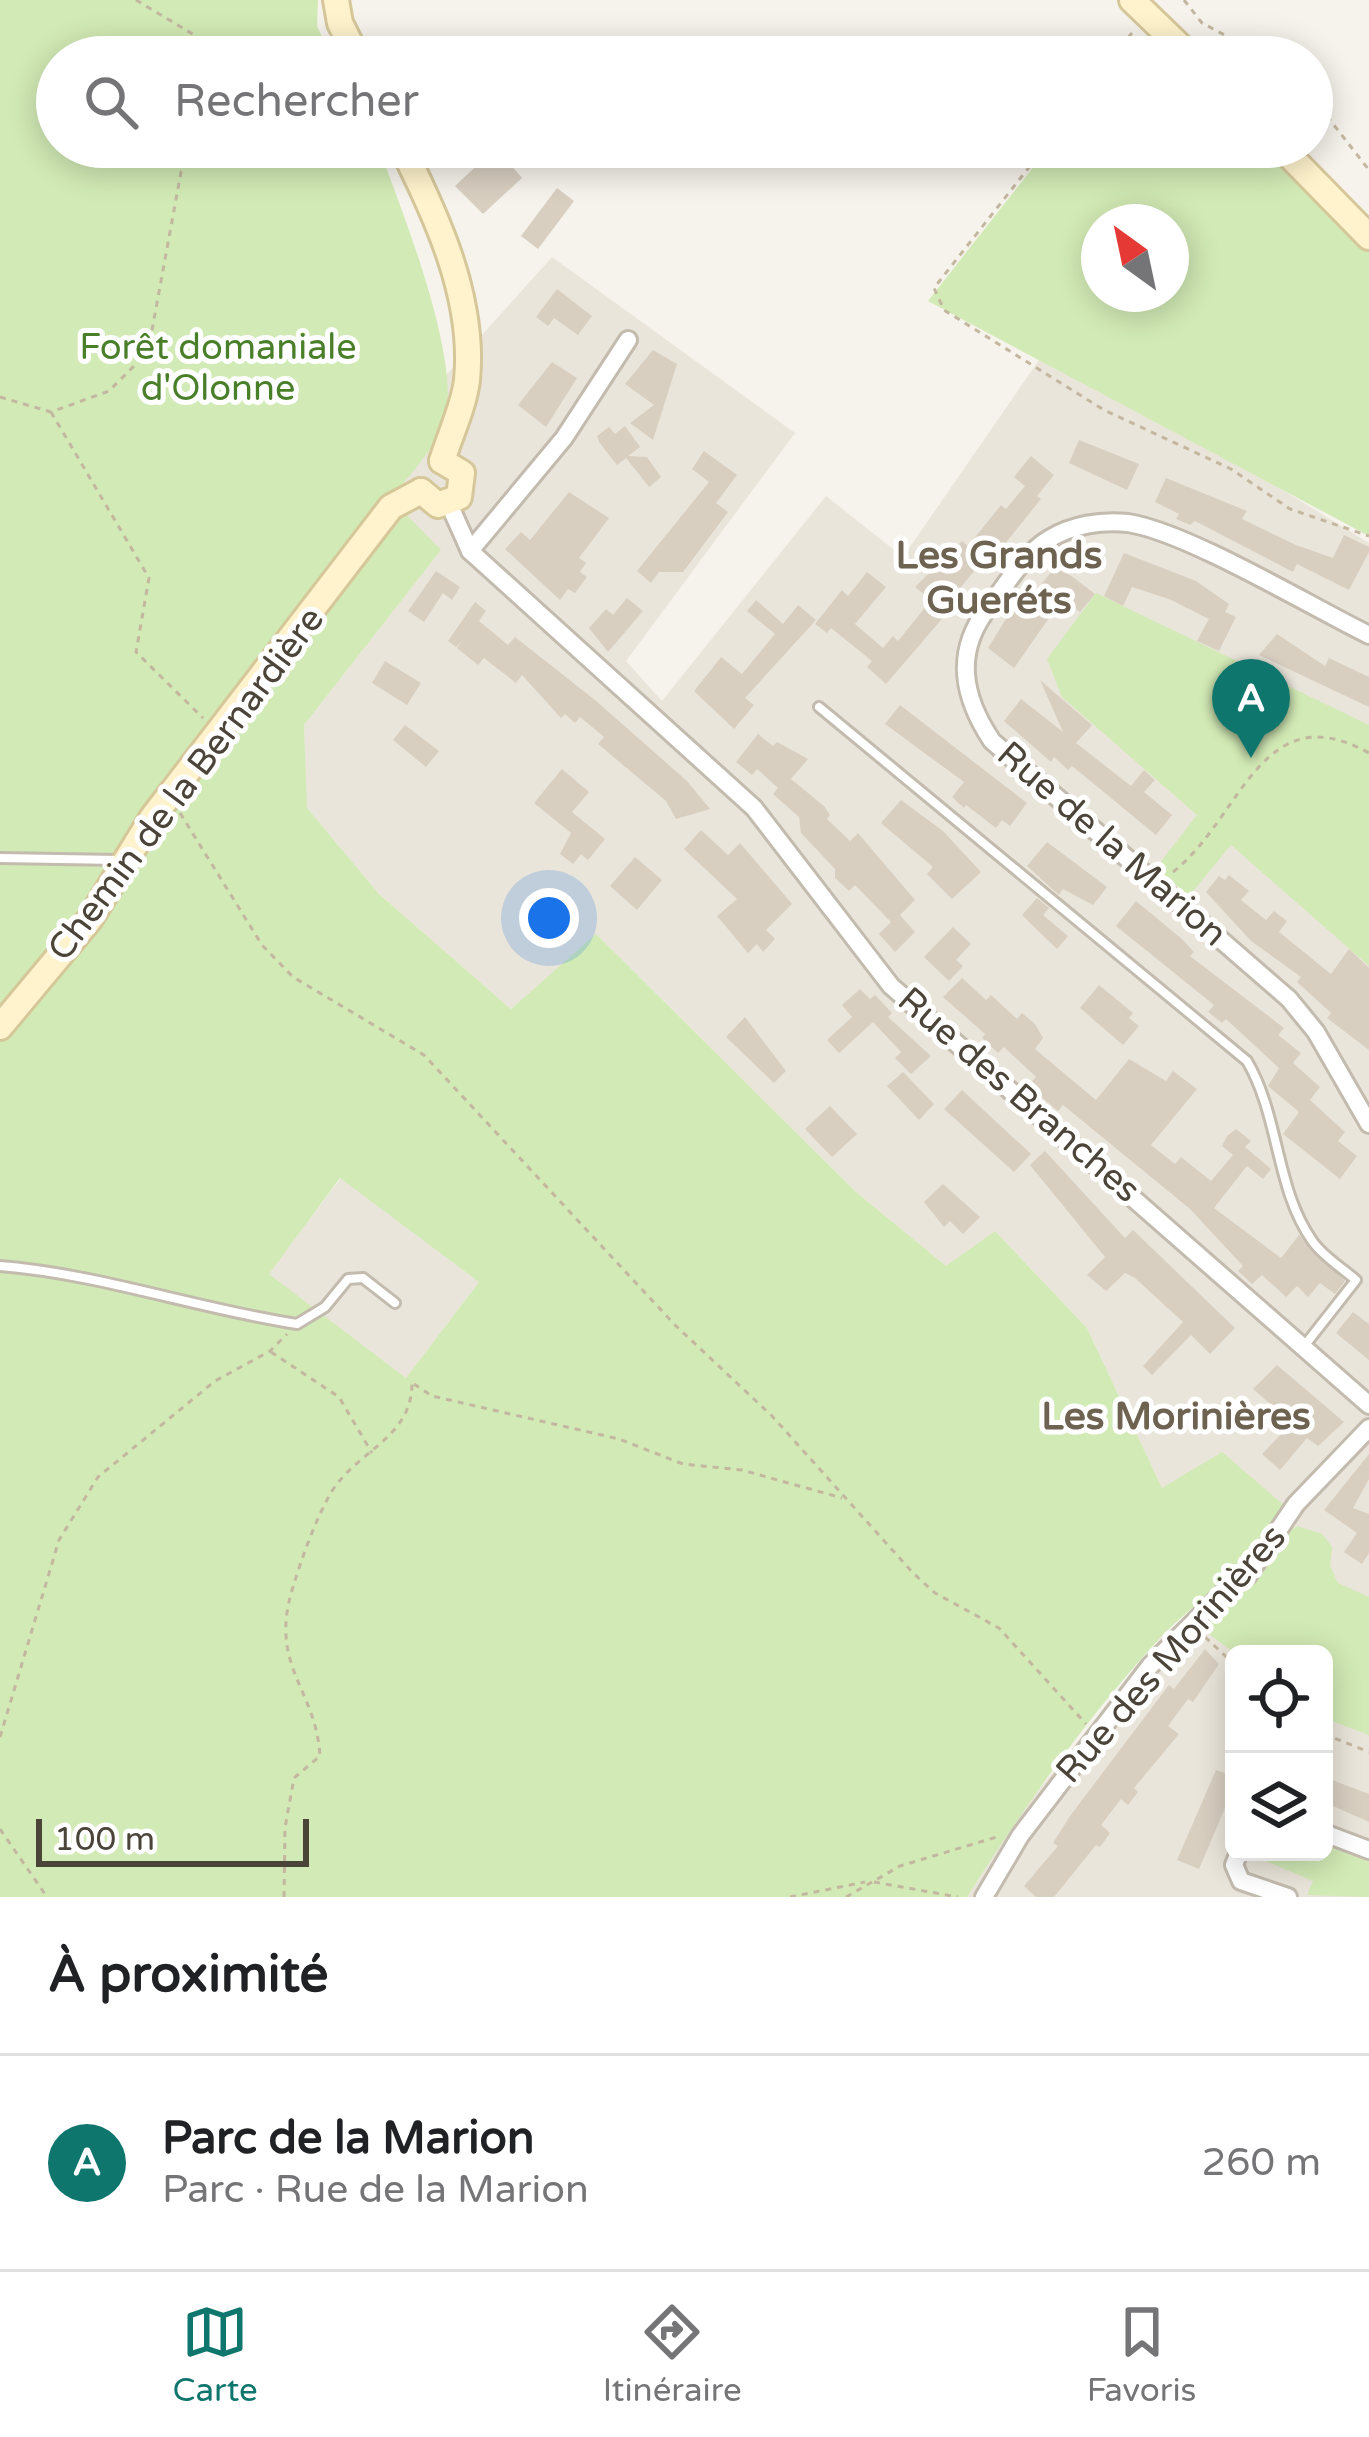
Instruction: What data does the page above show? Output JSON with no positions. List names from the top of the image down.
{
  "streets": {
    "street": [
      "Chemin de la Bernardière",
      "Rue de la Marion",
      "Rue des Branches",
      "Rue des Morinières"
    ]
  },
  "crossings": [
    ["Chemin de la Bernardière", "Rue des Branches"]
  ],
  "districts": ["Les Grands Gueréts", "Les Morinières"],
  "parks": ["Forêt domaniale d'Olonne"],
  "scale_bar": "100 m",
  "north": "top left",
  "page": {
    "search": "Rechercher",
    "pins": "A",
    "scale": "100 m",
    "heading": "À proximité",
    "list": [
      {
        "mark": "A",
        "name": "Parc de la Marion",
        "note": "Parc · Rue de la Marion",
        "value": "260 m"
      }
    ],
    "nav": ["Carte", "Itinéraire", "Favoris"]
  }
}
